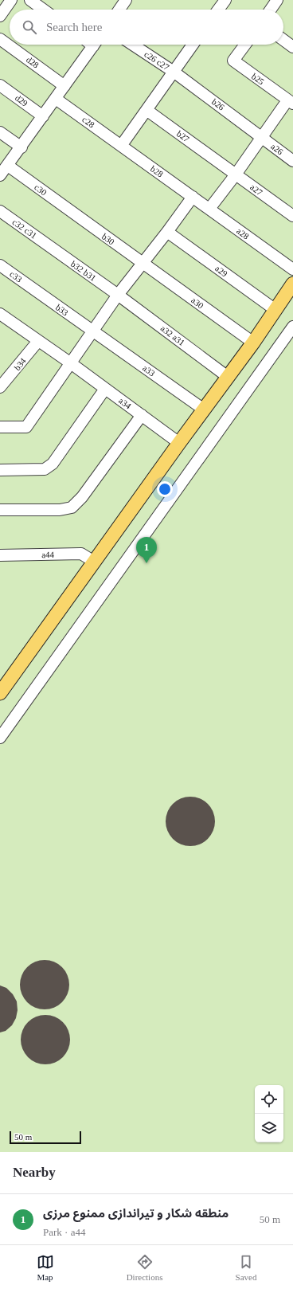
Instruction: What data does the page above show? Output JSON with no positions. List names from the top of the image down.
{
  "streets": {
    "street": [
      "c26 c27",
      "d28",
      "b25",
      "d29",
      "b26",
      "c28",
      "b27",
      "a26",
      "b28",
      "c30",
      "a27",
      "c32 c31",
      "a28",
      "b30",
      "b32 b31",
      "a29",
      "c33",
      "a30",
      "b33",
      "a32 a31",
      "b34",
      "a33",
      "a34",
      "a44"
    ]
  },
  "crossings": [
    ["c26 c27", "b26"],
    ["b26", "a26"],
    ["c28", "b28"],
    ["b27", "a27"],
    ["b28", "a28"],
    ["c30", "b30"],
    ["c32 c31", "b32 b31"],
    ["b30", "a30"],
    ["b32 b31", "a32 a31"],
    ["c33", "b33"],
    ["b33", "a33"]
  ],
  "scale_bar": "50 m",
  "page": {
    "search": "Search here",
    "pins": "1",
    "scale": "50 m",
    "heading": "Nearby",
    "list": [
      {
        "mark": "1",
        "name": "منطقه شکار و تیراندازی ممنوع مرزی",
        "note": "Park · a44",
        "value": "50 m"
      }
    ],
    "nav": ["Map", "Directions", "Saved"]
  }
}
